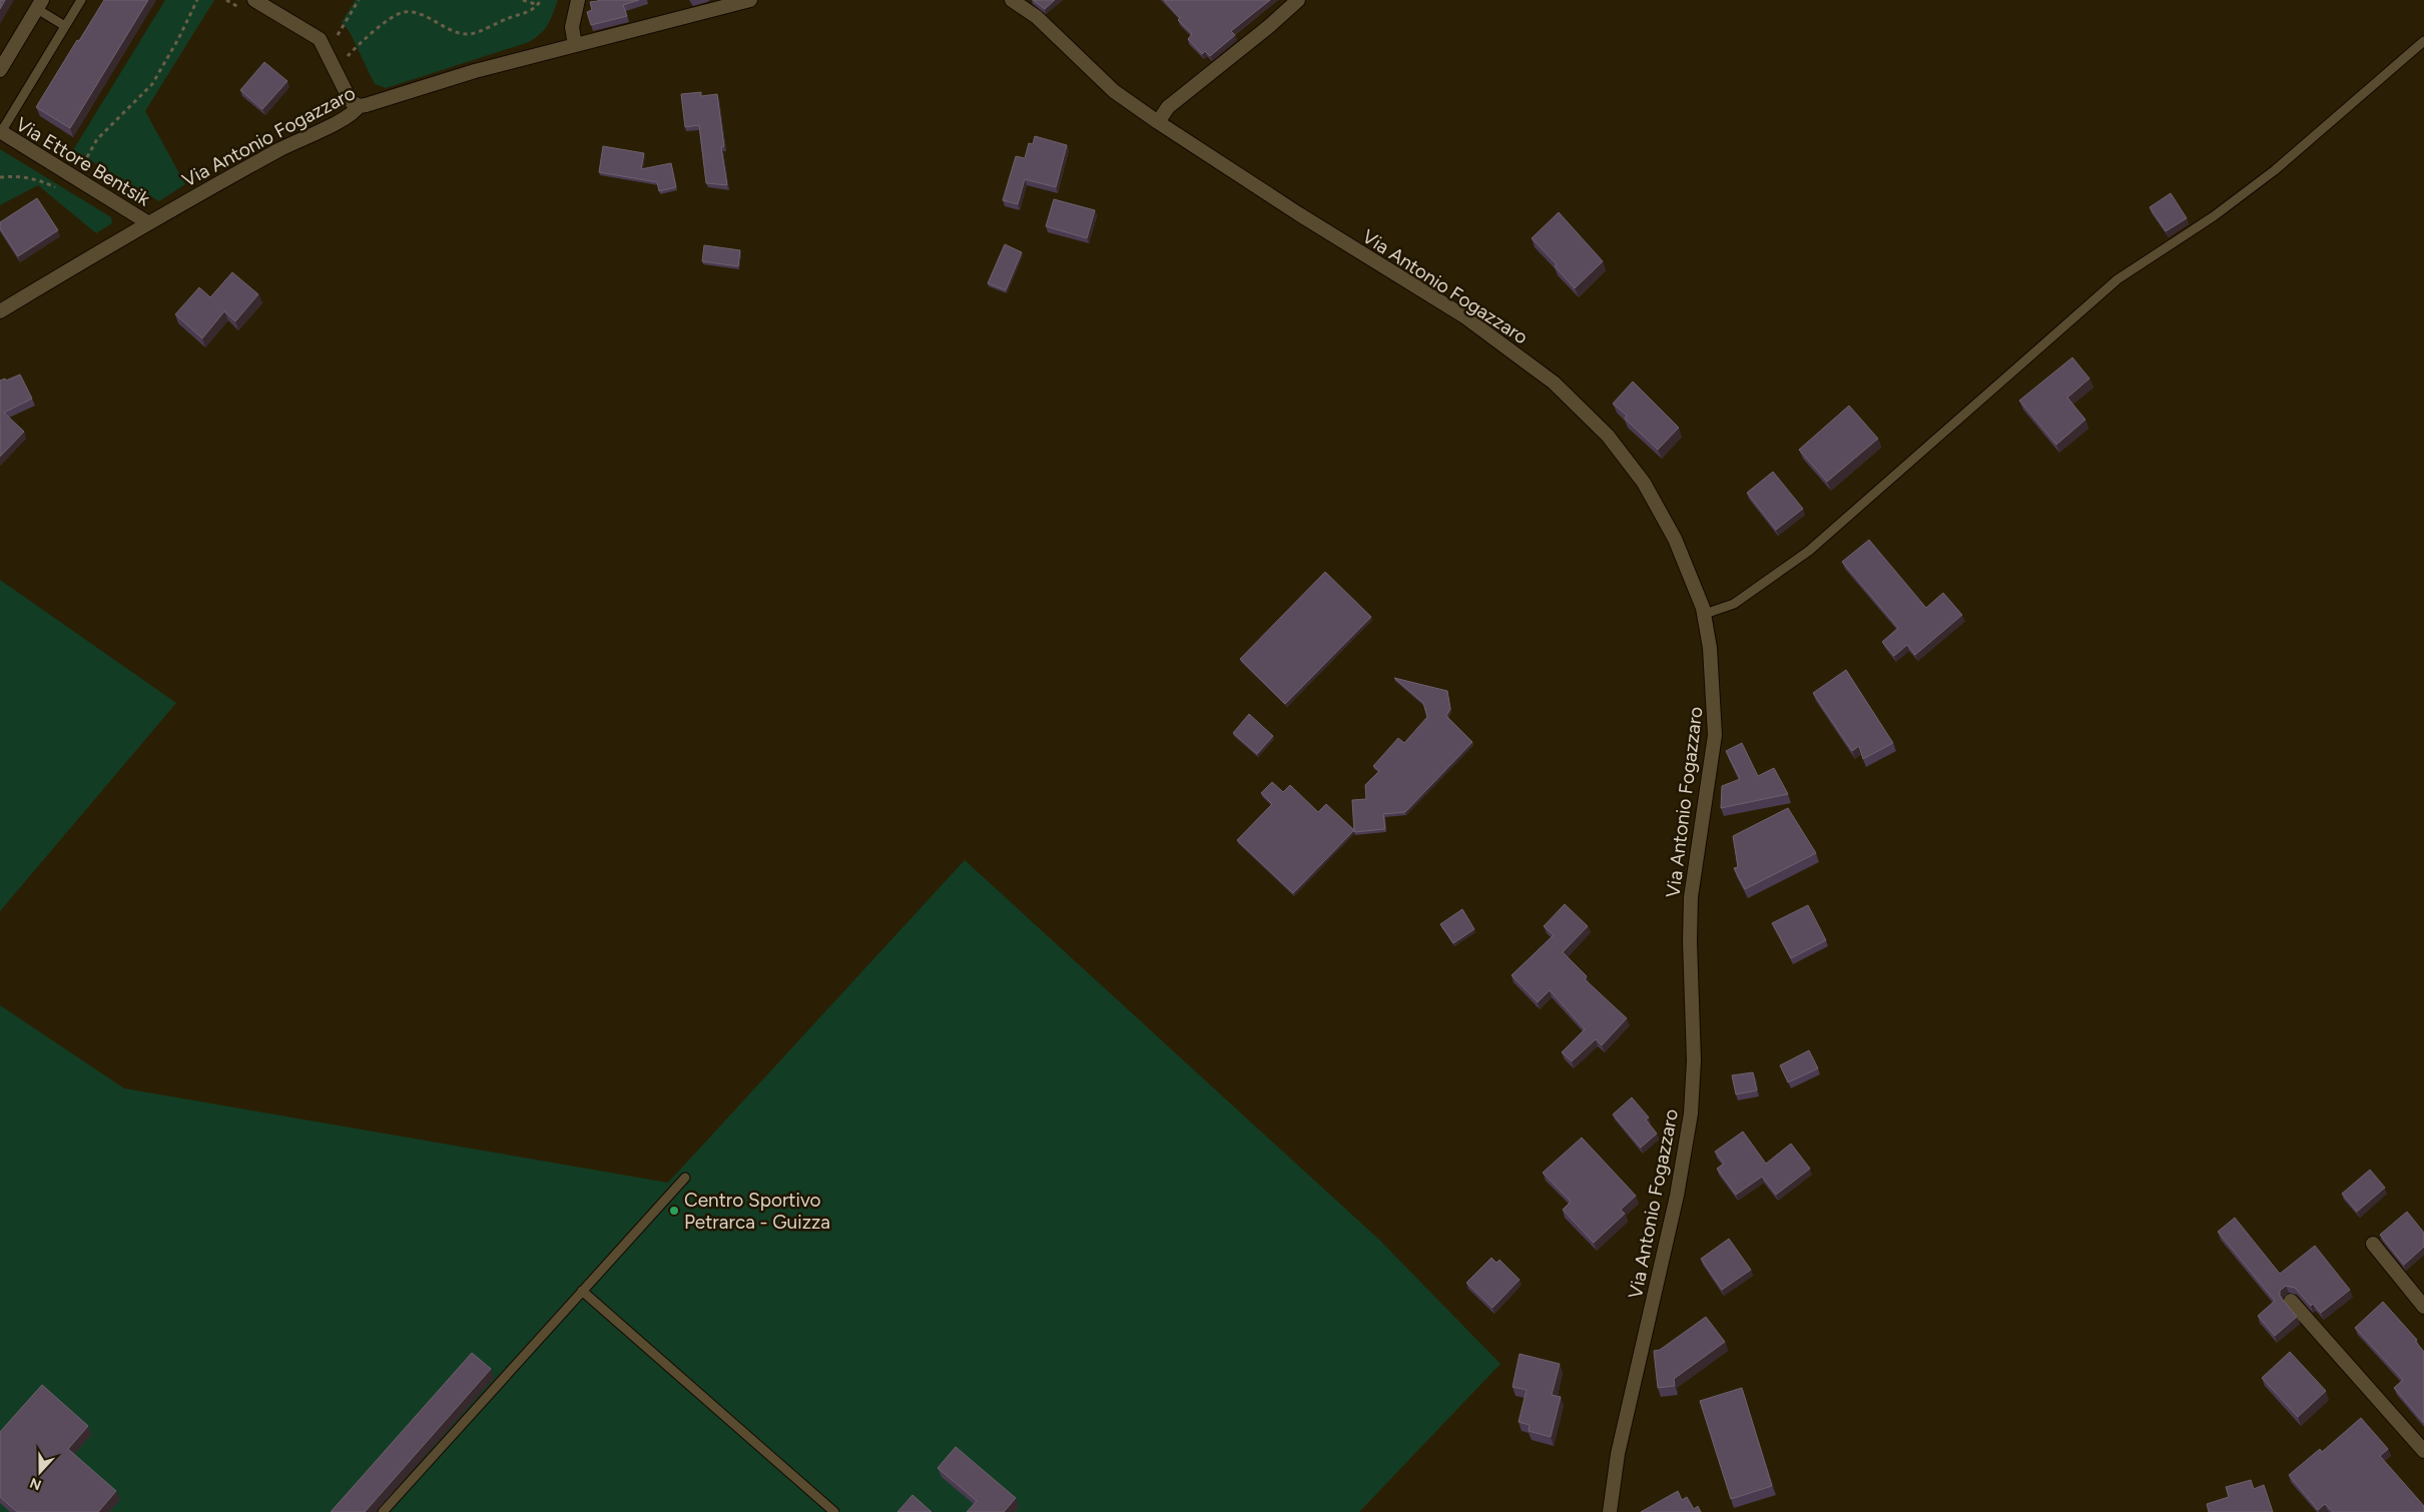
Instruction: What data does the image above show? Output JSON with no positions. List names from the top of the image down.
{
  "streets": {
    "street": ["Via Antonio Fogazzaro", "Via Ettore Bentsik"]
  },
  "crossings": [
    ["Via Antonio Fogazzaro", "Via Ettore Bentsik"]
  ],
  "places": ["Centro Sportivo Petrarca - Guizza"],
  "north": "bottom"
}
